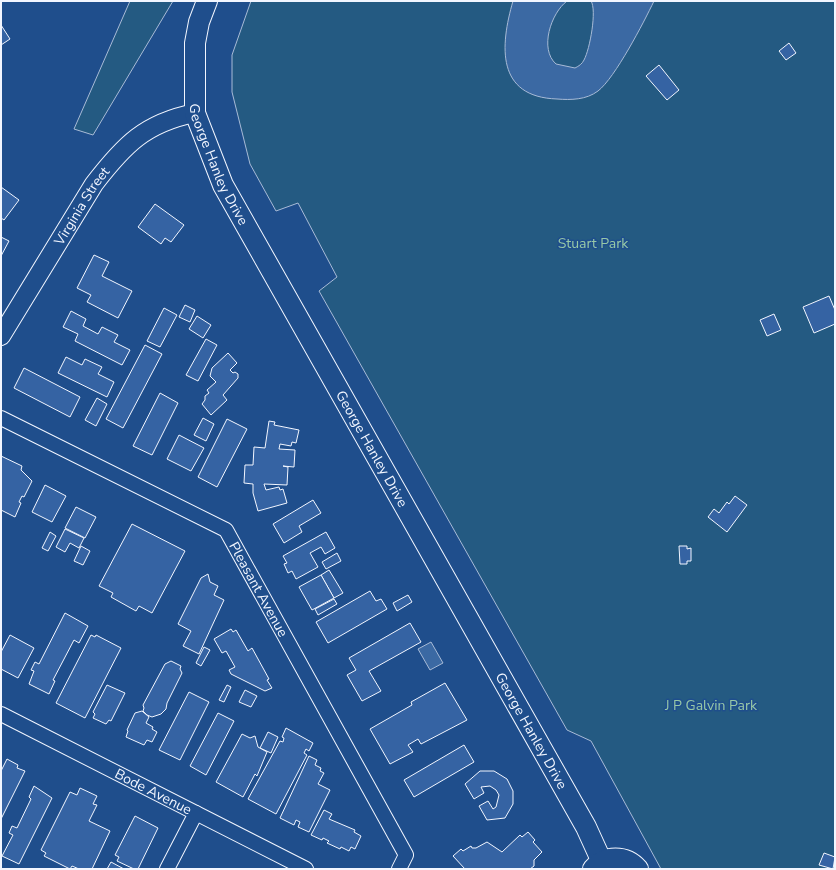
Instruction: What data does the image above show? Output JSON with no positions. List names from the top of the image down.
{
  "streets": {
    "main road": ["George Hanley Drive"],
    "street": ["Virginia Street", "Pleasant Avenue", "Bode Avenue"]
  },
  "crossings": [
    ["George Hanley Drive", "Virginia Street"]
  ],
  "parks": ["Stuart Park", "J P Galvin Park"]
}
